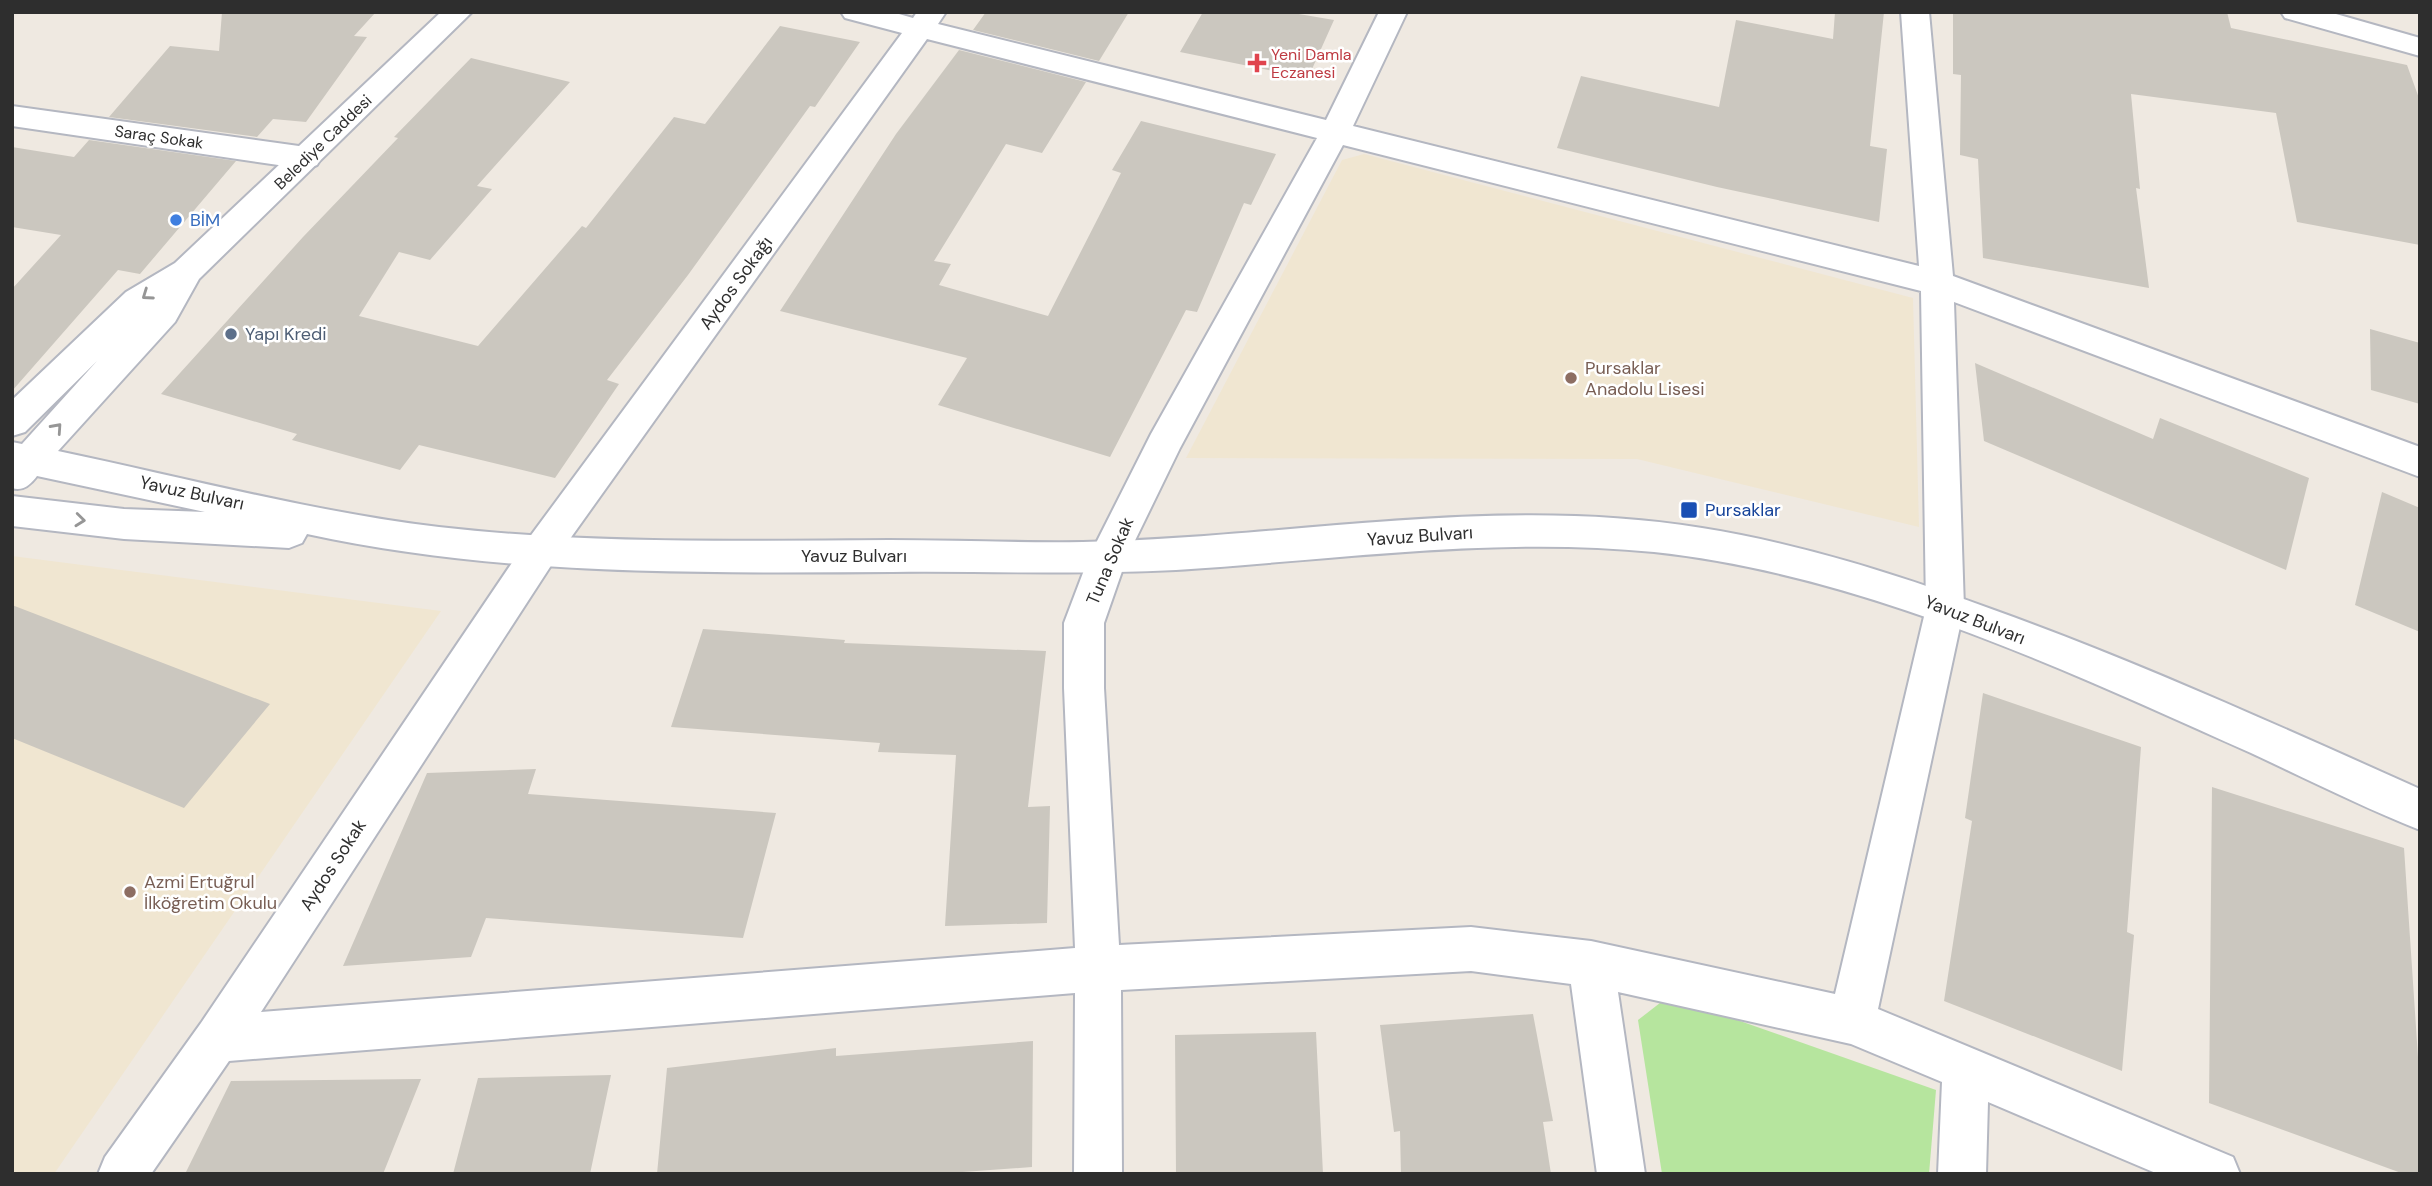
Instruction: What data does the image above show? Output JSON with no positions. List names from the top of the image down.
{
  "streets": {
    "street": [
      "Saraç Sokak",
      "Belediye Caddesi",
      "Aydos Sokağı",
      "Yavuz Bulvarı",
      "Tuna Sokak",
      "Aydos Sokak"
    ]
  },
  "crossings": [
    ["Saraç Sokak", "Belediye Caddesi"],
    ["Aydos Sokağı", "Yavuz Bulvarı"],
    ["Aydos Sokağı", "Aydos Sokak"],
    ["Yavuz Bulvarı", "Tuna Sokak"],
    ["Yavuz Bulvarı", "Aydos Sokak"]
  ],
  "places": {
    "health": ["Yeni Damla Eczanesi"],
    "other": [
      "BİM",
      "Yapı Kredi",
      "Pursaklar Anadolu Lisesi",
      "Azmi Ertuğrul İlköğretim Okulu"
    ],
    "transit": ["Pursaklar"]
  }
}
